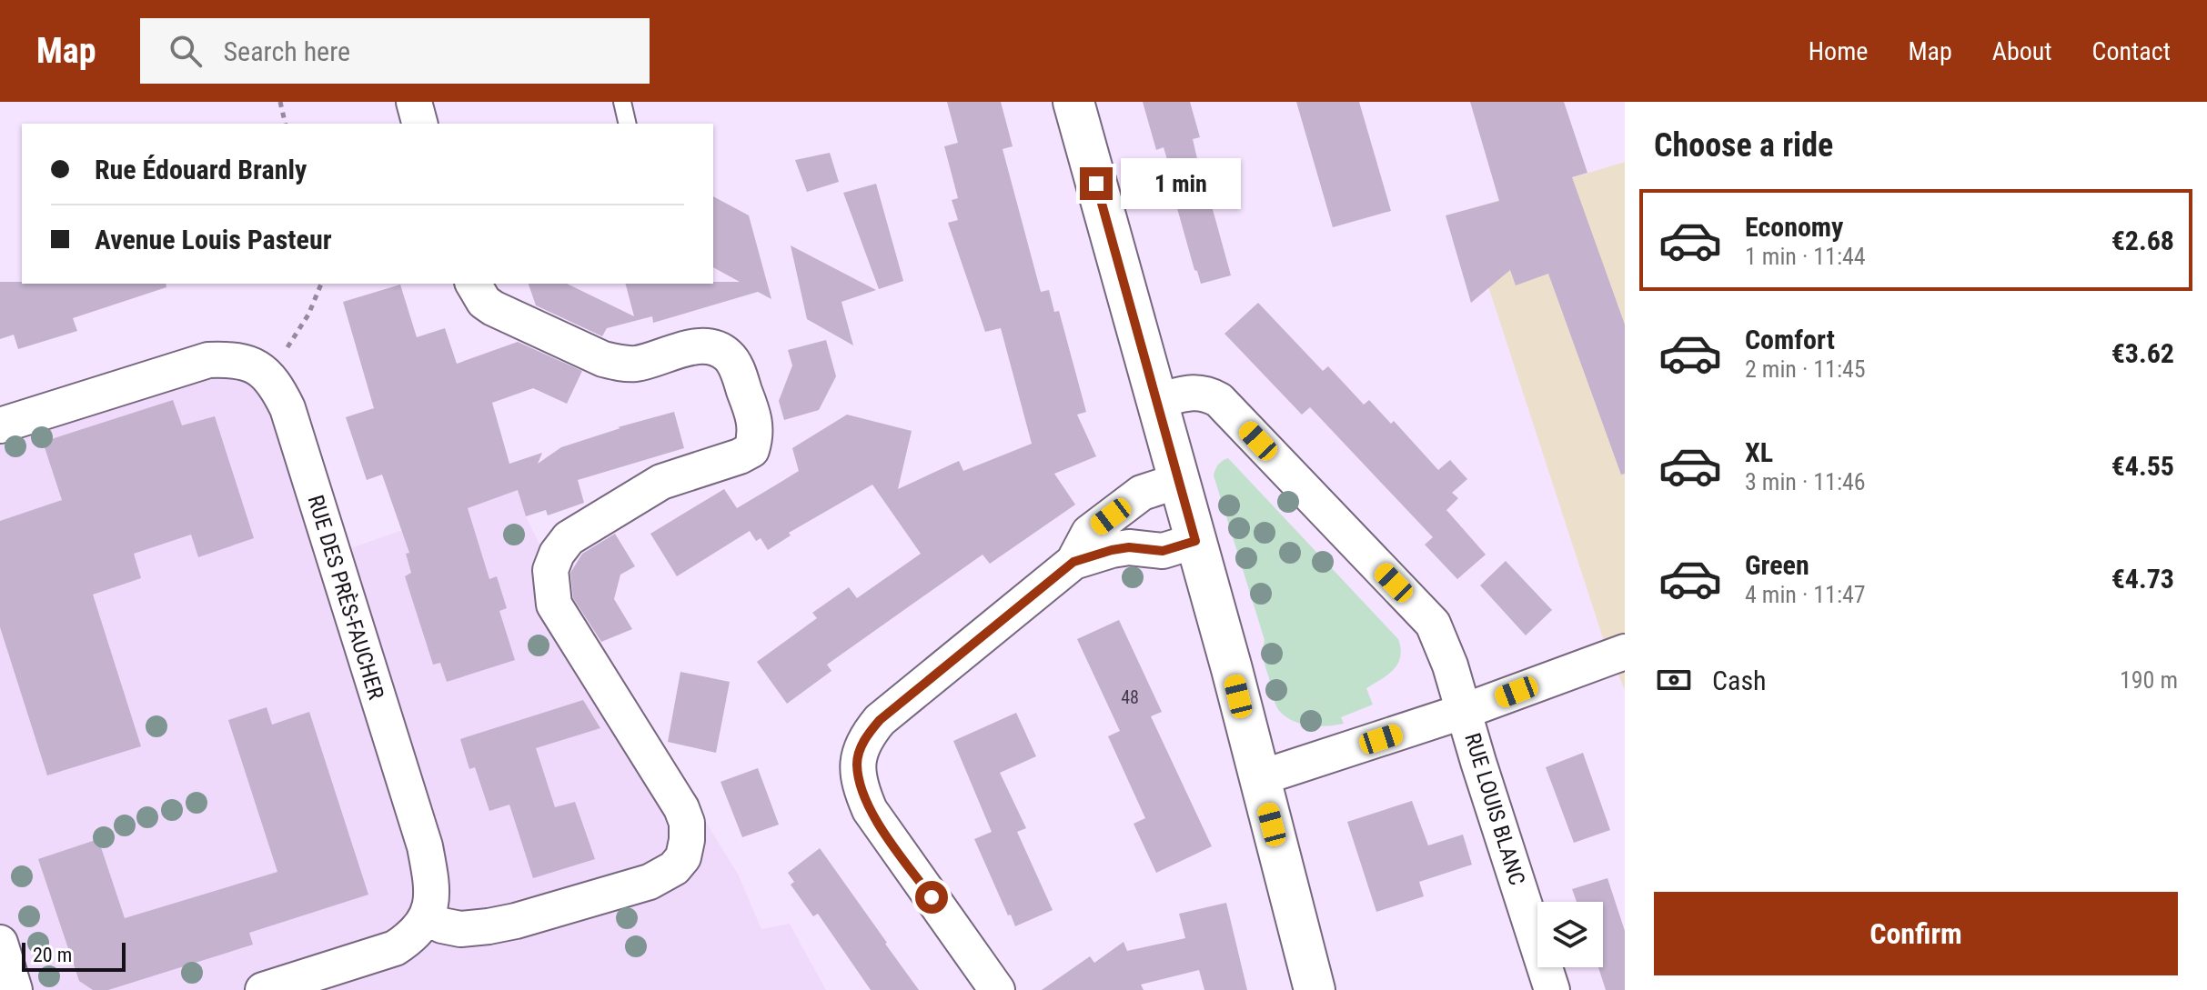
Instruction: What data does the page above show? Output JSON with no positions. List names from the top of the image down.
{
  "streets": {
    "street": ["RUE DES PRÈS-FAUCHER", "RUE LOUIS BLANC"]
  },
  "house_numbers": ["48"],
  "scale_bar": "20 m",
  "page": {
    "header": "Map",
    "search": "Search here",
    "nav": [
      "Home",
      "Map",
      "About",
      "Contact"
    ],
    "heading": "Choose a ride",
    "banner": ["Rue Édouard Branly", "Avenue Louis Pasteur"],
    "bubble": "1 min",
    "list": [
      {
        "name": "Economy",
        "note": "1 min · 11:44",
        "value": "€2.68"
      },
      {
        "name": "Comfort",
        "note": "2 min · 11:45",
        "value": "€3.62"
      },
      {
        "name": "XL",
        "note": "3 min · 11:46",
        "value": "€4.55"
      },
      {
        "name": "Green",
        "note": "4 min · 11:47",
        "value": "€4.73"
      }
    ],
    "pay": ["Cash", "190 m"],
    "buttons": "Confirm",
    "scale": "20 m"
  }
}
